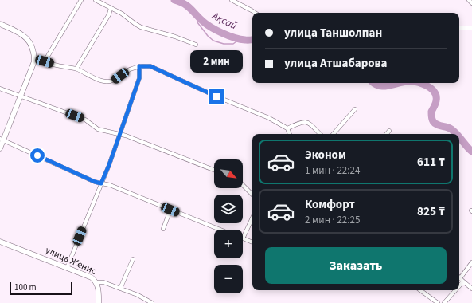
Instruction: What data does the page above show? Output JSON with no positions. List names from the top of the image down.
{
  "streets": {
    "main road": ["улица Женис"]
  },
  "water": ["Ақсай"],
  "scale_bar": "100 m",
  "north": "bottom right",
  "page": {
    "banner": ["улица Таншолпан", "улица Атшабарова"],
    "bubble": "2 мин",
    "list": [
      {
        "name": "Эконом",
        "note": "1 мин · 22:24",
        "value": "611 ₸"
      },
      {
        "name": "Комфорт",
        "note": "2 мин · 22:25",
        "value": "825 ₸"
      }
    ],
    "map_buttons": ["+", "−"],
    "buttons": "Заказать",
    "scale": "100 m"
  }
}
